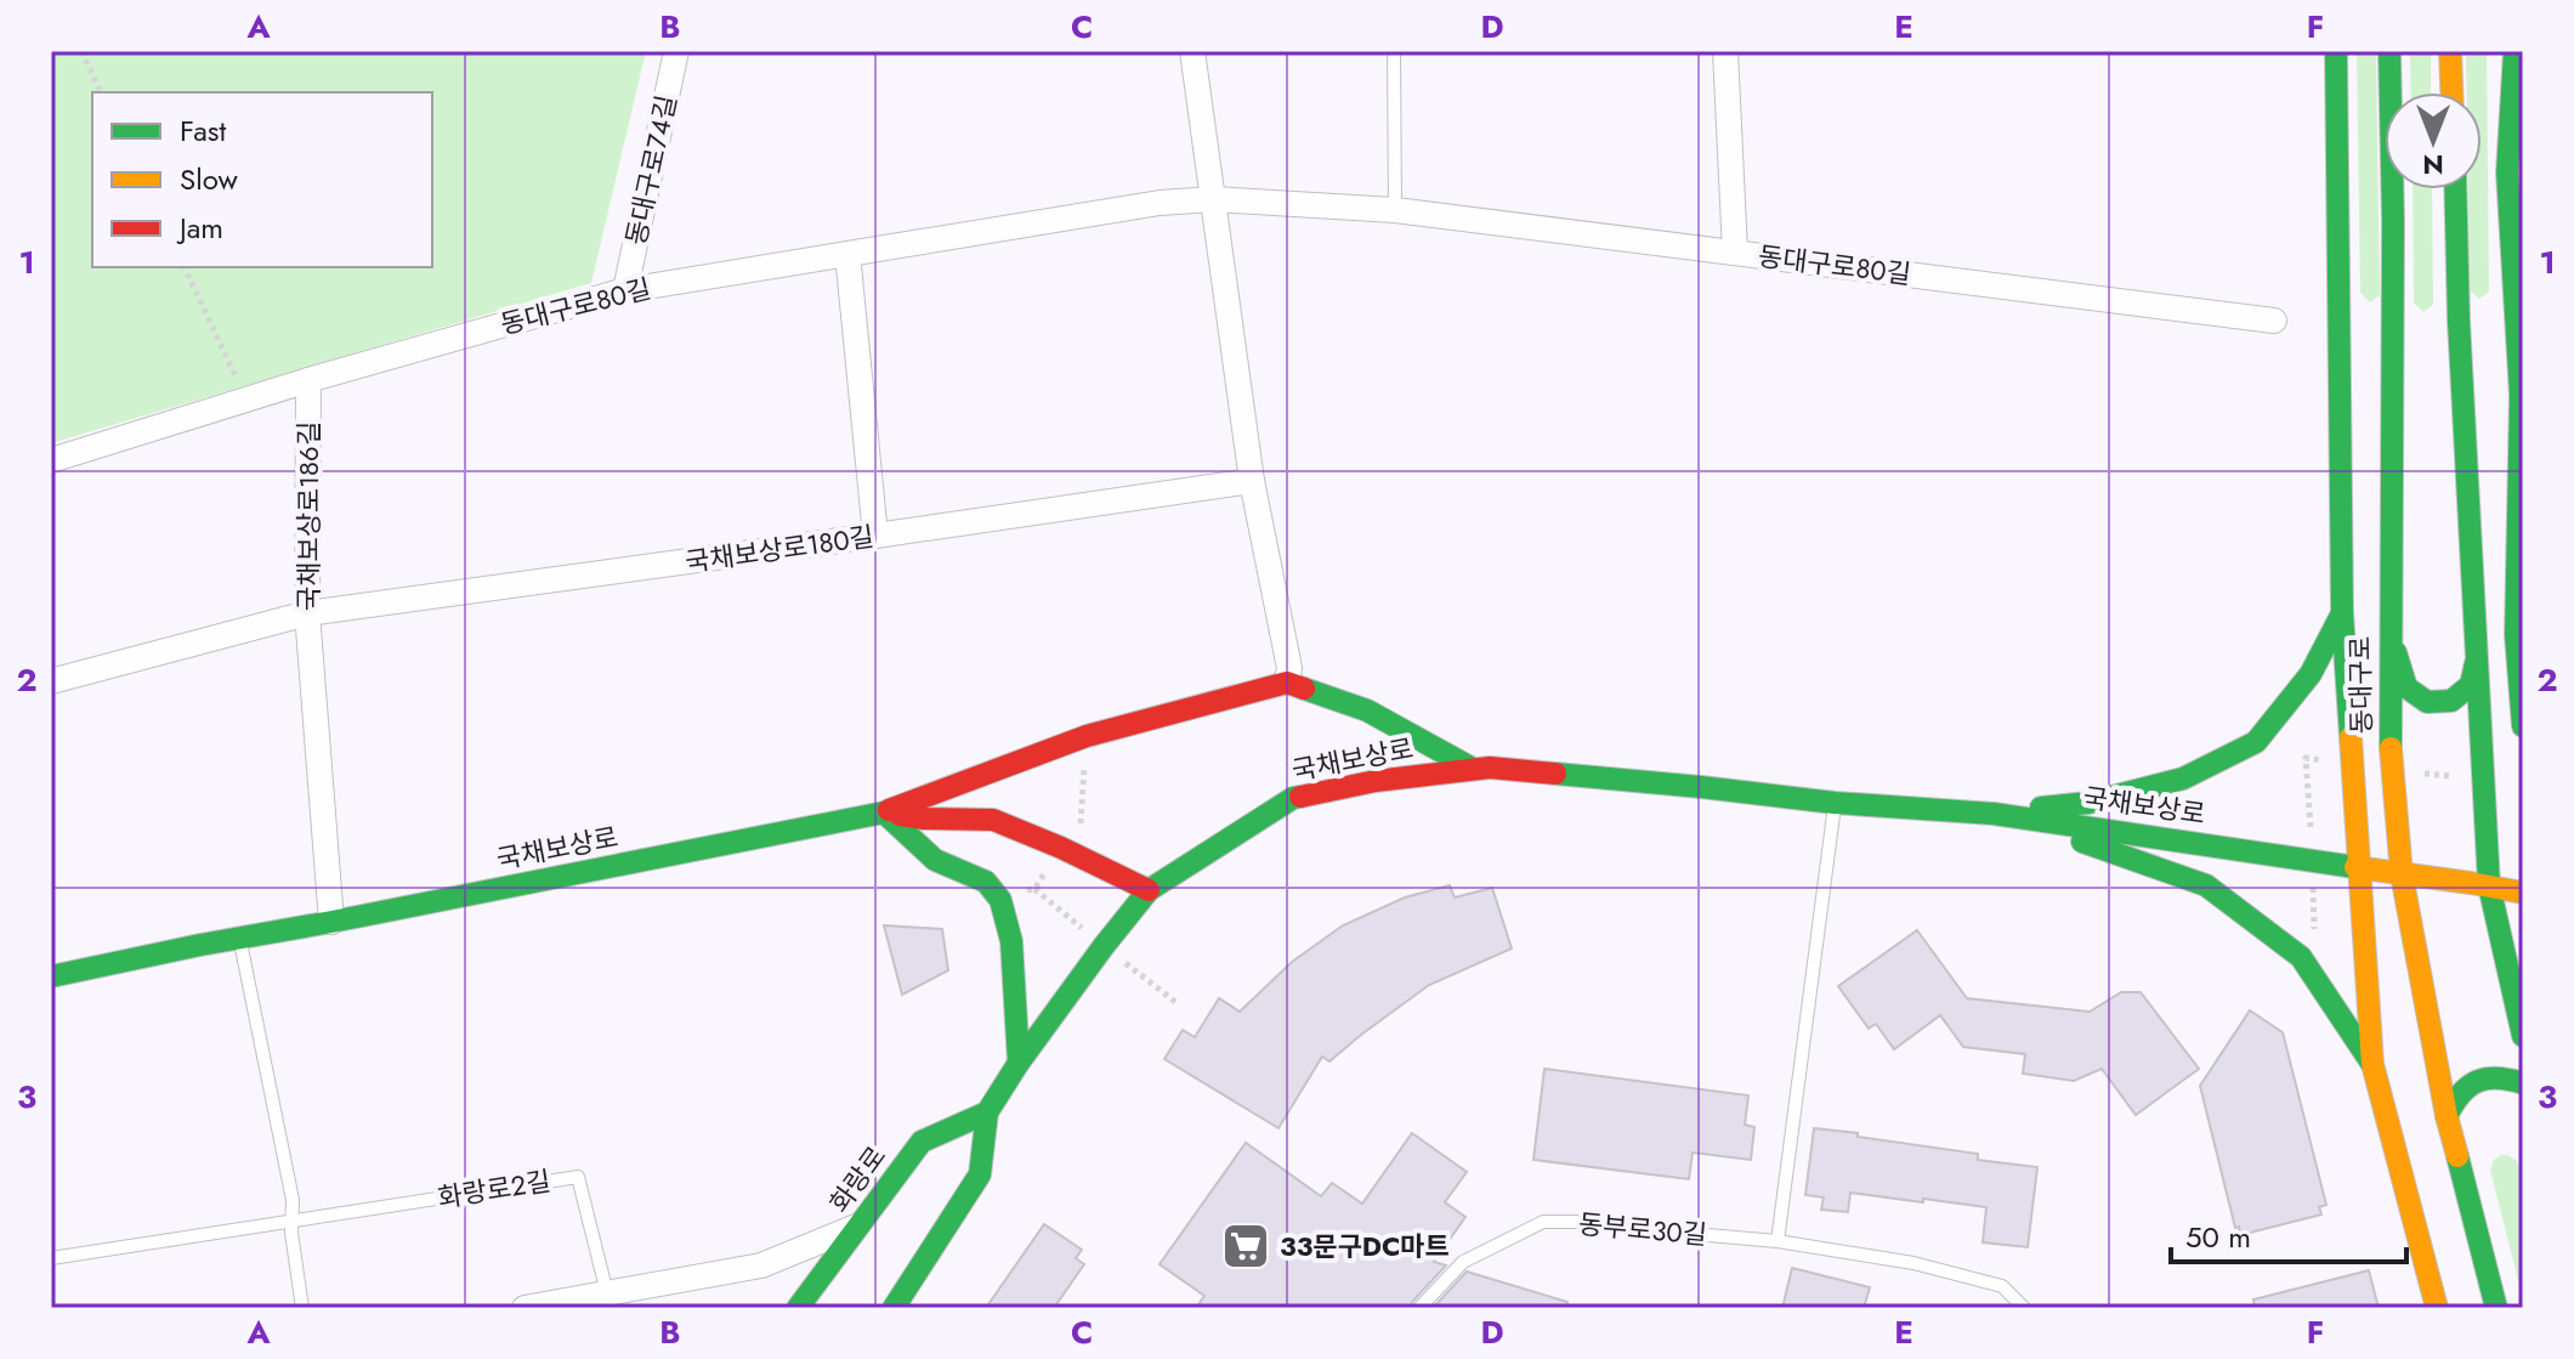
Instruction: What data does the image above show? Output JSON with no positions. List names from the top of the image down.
{
  "streets": {
    "main road": ["동대구로", "국채보상로", "화랑로"],
    "street": [
      "동대구로74길",
      "동대구로80길",
      "국채보상로186길",
      "국채보상로180길"
    ],
    "lane": ["화랑로2길", "동부로30길"]
  },
  "crossings": [
    ["동대구로74길", "동대구로80길"],
    ["동대구로80길", "국채보상로186길"],
    ["국채보상로186길", "국채보상로180길"],
    ["국채보상로186길", "국채보상로"],
    ["동대구로", "국채보상로"]
  ],
  "places": {
    "supermarket": ["33문구DC마트"]
  },
  "legend": ["Fast", "Slow", "Jam"],
  "scale_bar": "50 m",
  "north": "bottom",
  "grid": {
    "columns": [
      "A",
      "B",
      "C",
      "D",
      "E",
      "F"
    ],
    "rows": ["1", "2", "3"]
  }
}
